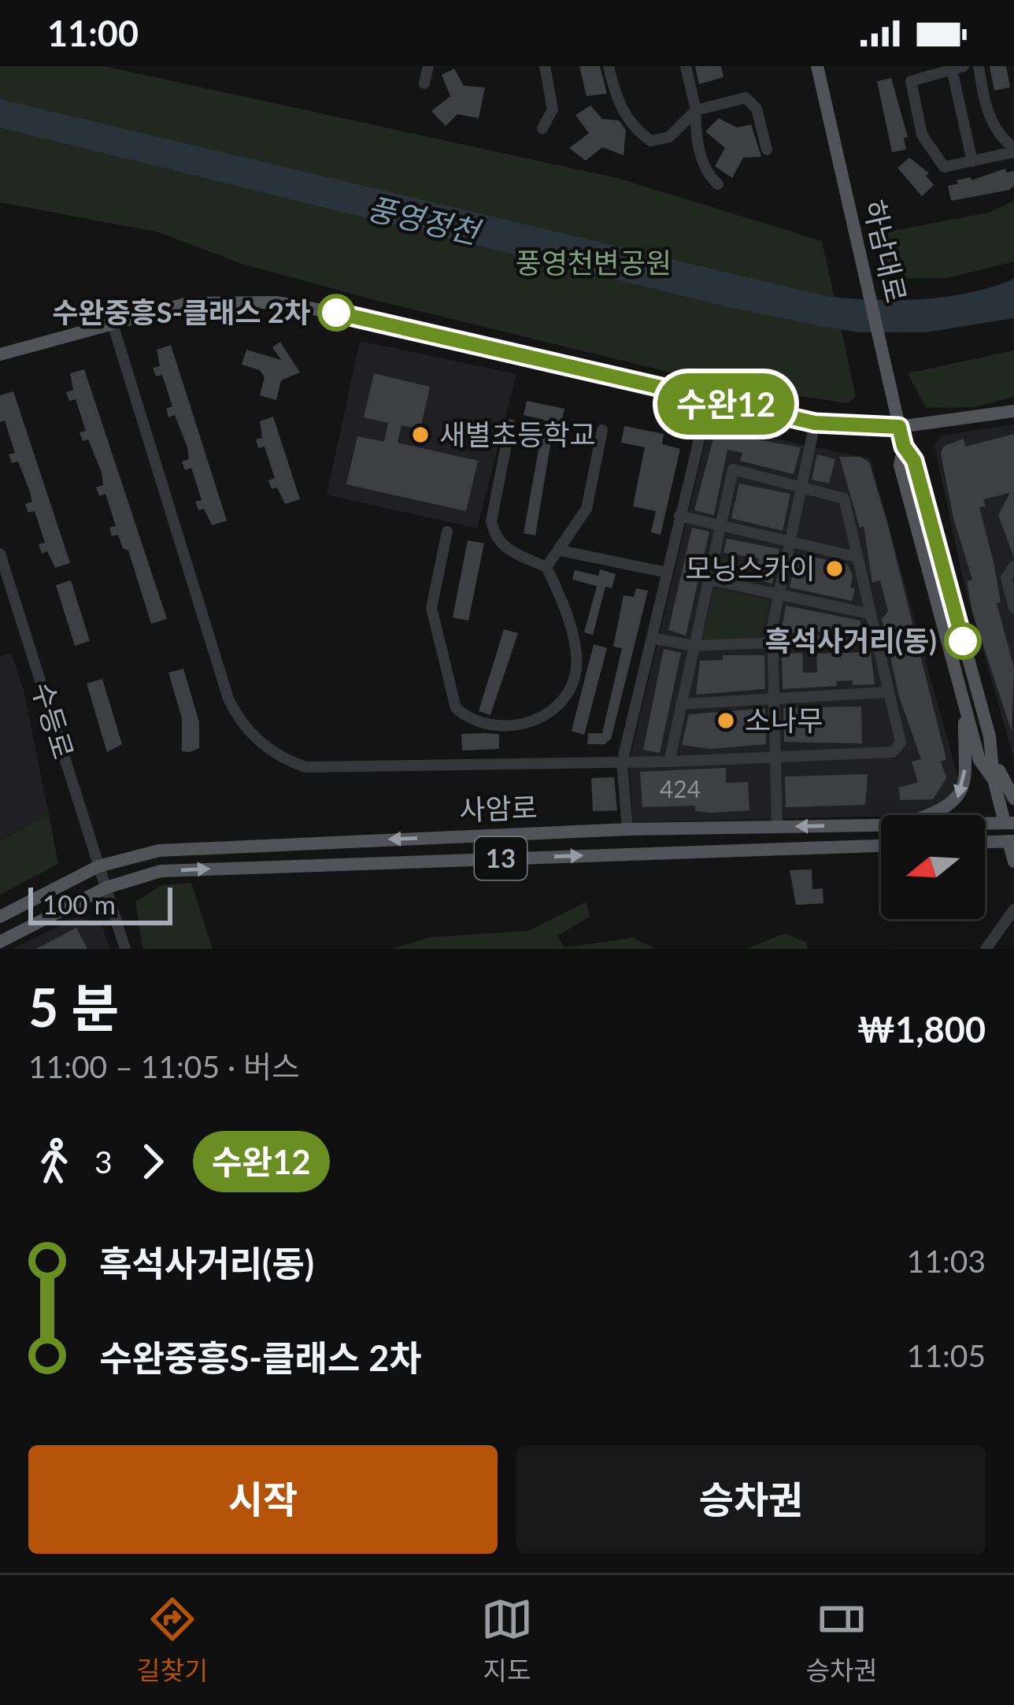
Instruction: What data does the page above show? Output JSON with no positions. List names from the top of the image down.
{
  "streets": {
    "main road": ["하남대로", "사암로", "13"],
    "street": ["수등로"]
  },
  "crossings": [
    ["하남대로", "사암로"],
    ["수등로", "사암로"]
  ],
  "water": ["풍영정천"],
  "parks": ["풍영천변공원"],
  "places": [
    "수완중흥S-클래스 2차",
    "새별초등학교",
    "모닝스카이",
    "흑석사거리(동)",
    "소나무"
  ],
  "lines": ["bus line 수완12"],
  "house_numbers": ["424"],
  "scale_bar": "100 m",
  "north": "left",
  "page": {
    "status": "11:00",
    "on_map": "수완12",
    "scale": "100 m",
    "heading": ["5 분", "11:00 – 11:05 · 버스", "₩1,800"],
    "legs": ["3", "수완12"],
    "list": [
      {
        "name": "흑석사거리(동)",
        "value": "11:03"
      },
      {
        "name": "수완중흥S-클래스 2차",
        "value": "11:05"
      }
    ],
    "buttons": ["시작", "승차권"],
    "tabs": ["길찾기", "지도", "승차권"]
  }
}
